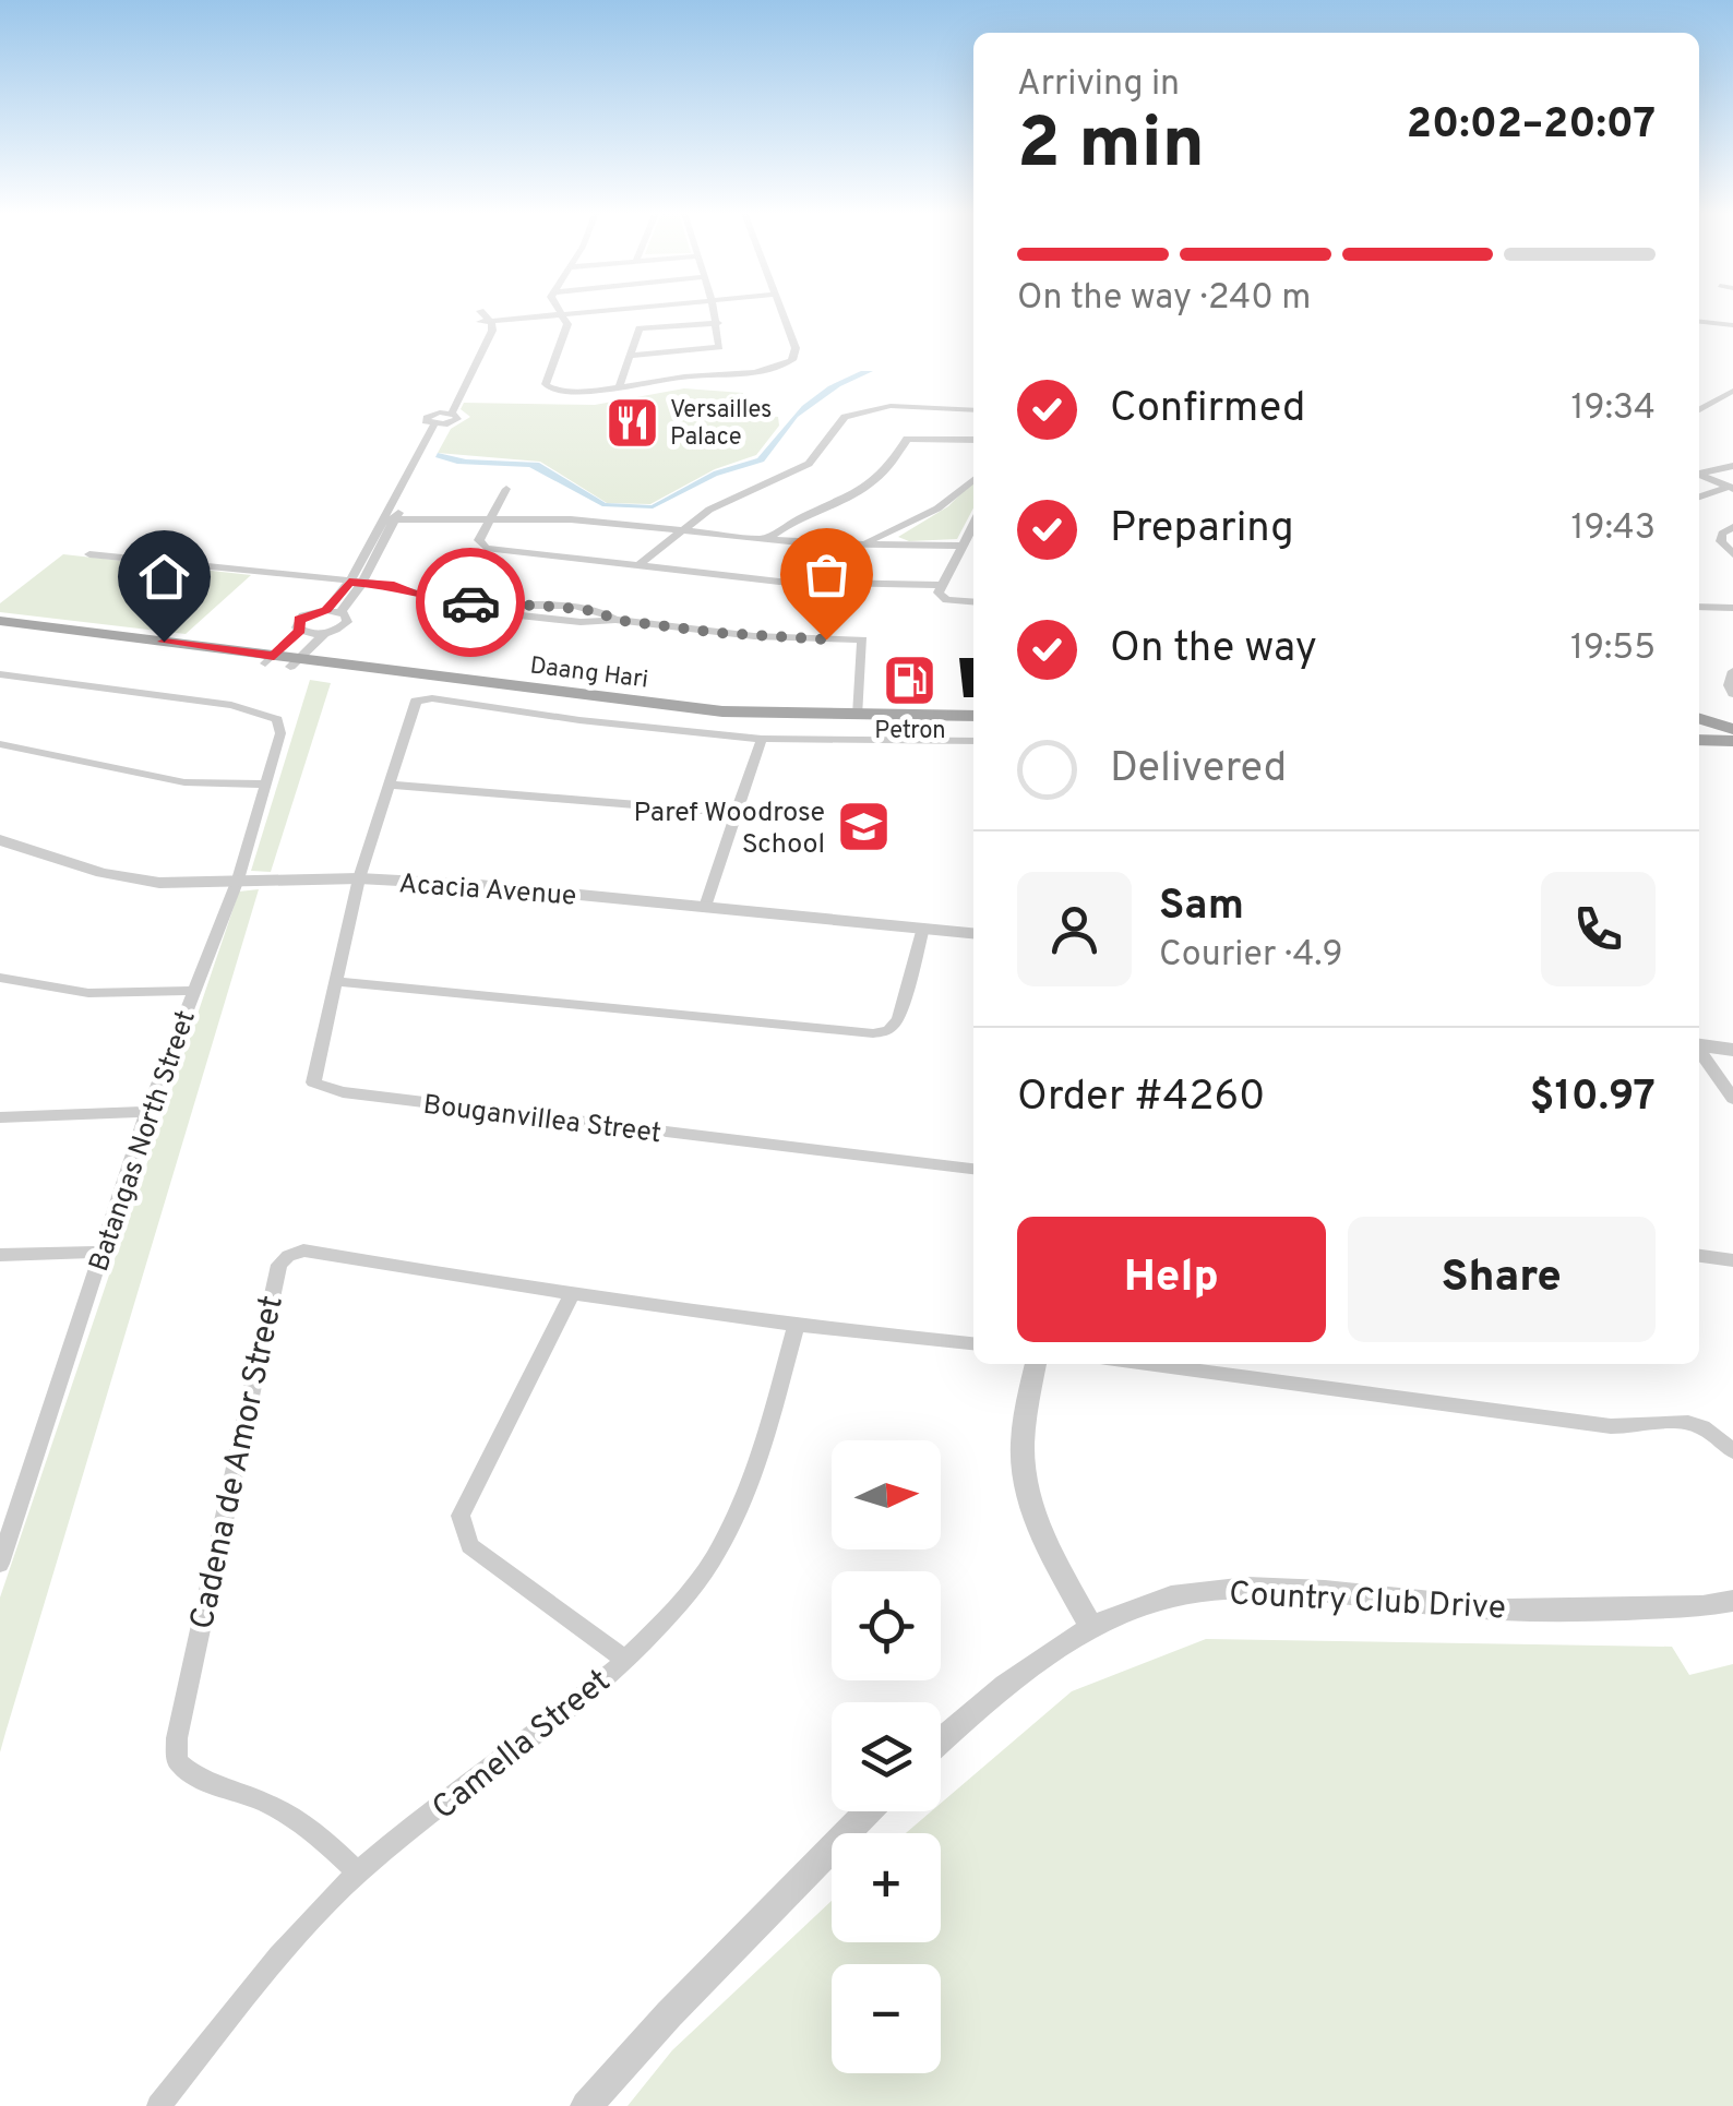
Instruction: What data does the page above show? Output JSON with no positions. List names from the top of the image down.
{
  "streets": {
    "main road": ["Daang Hari"],
    "street": [
      "Acacia Avenue",
      "Bouganvillea Street",
      "Batangas North Street",
      "Cadena de Amor Street",
      "Country Club Drive",
      "Camella Street"
    ]
  },
  "crossings": [
    ["Acacia Avenue", "Bouganvillea Street"],
    ["Acacia Avenue", "Batangas North Street"],
    ["Cadena de Amor Street", "Camella Street"]
  ],
  "places": {
    "restaurant": ["Versailles Palace"],
    "fuel station": ["Petron"],
    "school or university": ["Paref Woodrose School"]
  },
  "north": "right",
  "page": {
    "heading": ["2 min", "Arriving in", "20:02–20:07"],
    "panel": [
      "Sam",
      "Courier · 4.9",
      "Order #4260",
      "$10.97"
    ],
    "bar": "On the way · 240 m",
    "list": [
      ["Confirmed", "19:34"],
      ["Preparing", "19:43"],
      ["On the way", "19:55"],
      "Delivered"
    ],
    "buttons": ["Help", "Share"],
    "map_buttons": ["+", "−"]
  }
}
